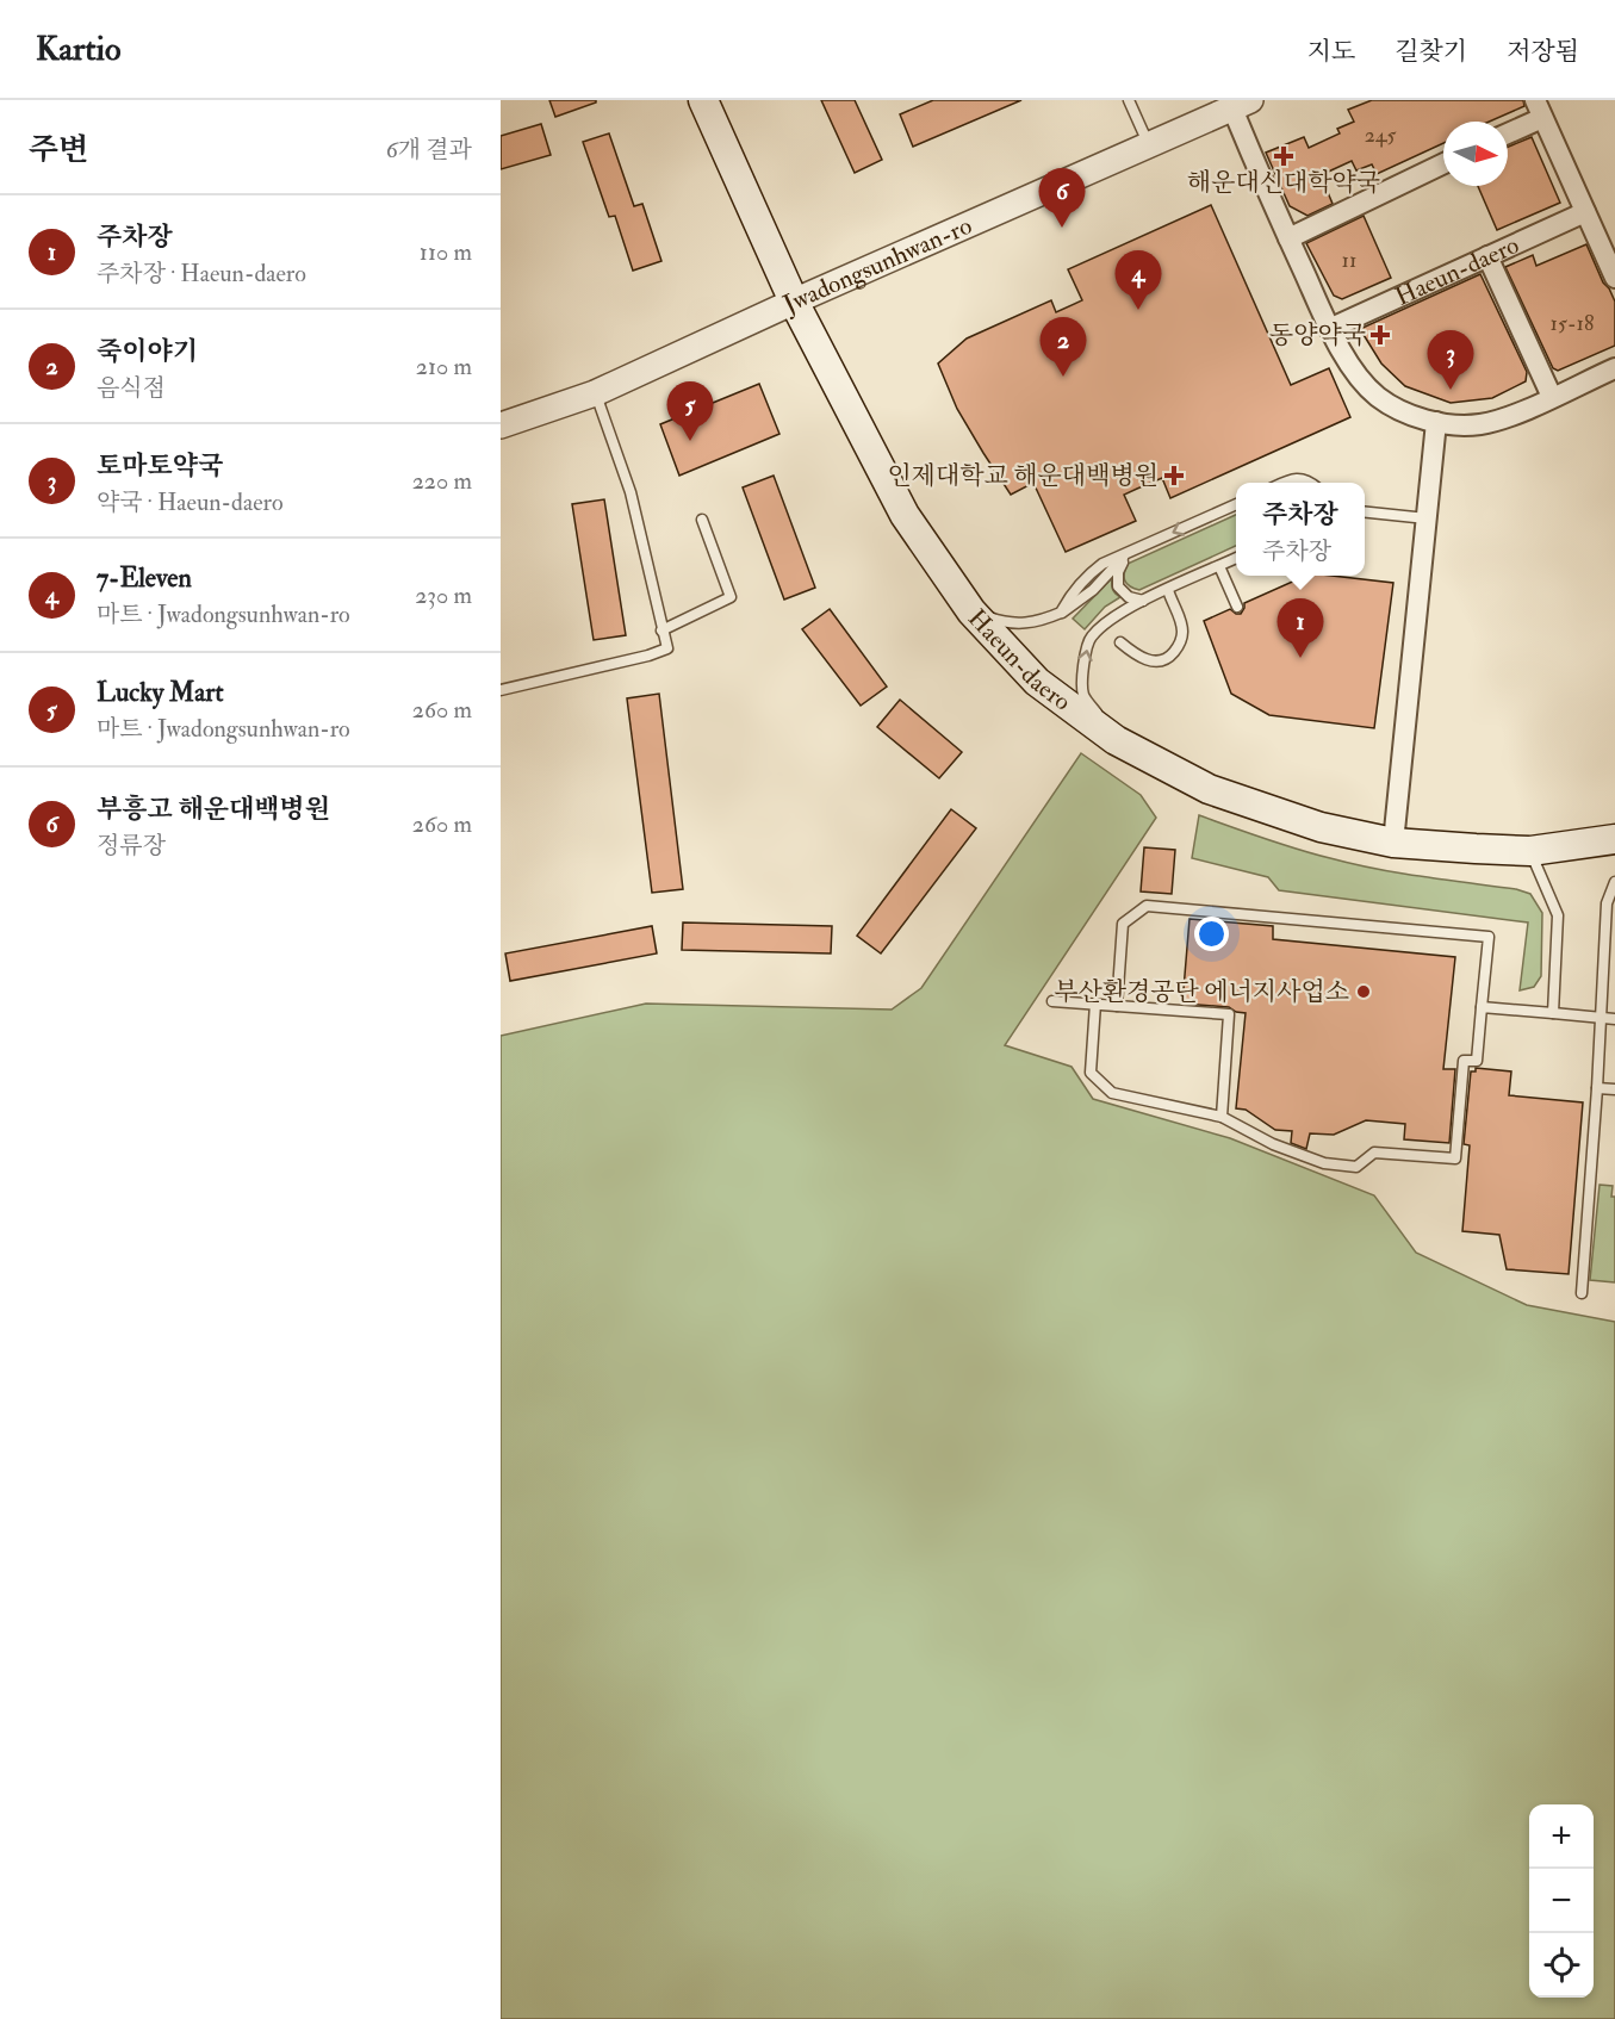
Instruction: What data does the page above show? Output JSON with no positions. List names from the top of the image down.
{
  "streets": {
    "main road": ["Haeun-daero"],
    "street": ["Jwadongsunhwan-ro"]
  },
  "crossings": [
    ["Jwadongsunhwan-ro", "Haeun-daero"]
  ],
  "places": {
    "health": ["해운대신대학약국", "동양약국", "인제대학교 해운대백병원"],
    "other": ["부산환경공단 에너지사업소"]
  },
  "house_numbers": ["245", "11", "15-18"],
  "north": "right",
  "page": {
    "header": "Kartio",
    "nav": ["지도", "길찾기", "저장됨"],
    "heading": ["주변", "6개 결과"],
    "pins": [
      "6",
      "4",
      "2",
      "3",
      "5",
      "1"
    ],
    "list": [
      {
        "mark": "1",
        "name": "주차장",
        "note": "주차장 · Haeun-daero",
        "value": "110 m"
      },
      {
        "mark": "2",
        "name": "죽이야기",
        "note": "음식점",
        "value": "210 m"
      },
      {
        "mark": "3",
        "name": "토마토약국",
        "note": "약국 · Haeun-daero",
        "value": "220 m"
      },
      {
        "mark": "4",
        "name": "7-Eleven",
        "note": "마트 · Jwadongsunhwan-ro",
        "value": "230 m"
      },
      {
        "mark": "5",
        "name": "Lucky Mart",
        "note": "마트 · Jwadongsunhwan-ro",
        "value": "260 m"
      },
      {
        "mark": "6",
        "name": "부흥고 해운대백병원",
        "note": "정류장",
        "value": "260 m"
      }
    ],
    "popup": ["주차장", "주차장"],
    "map_buttons": ["+", "−"]
  }
}
